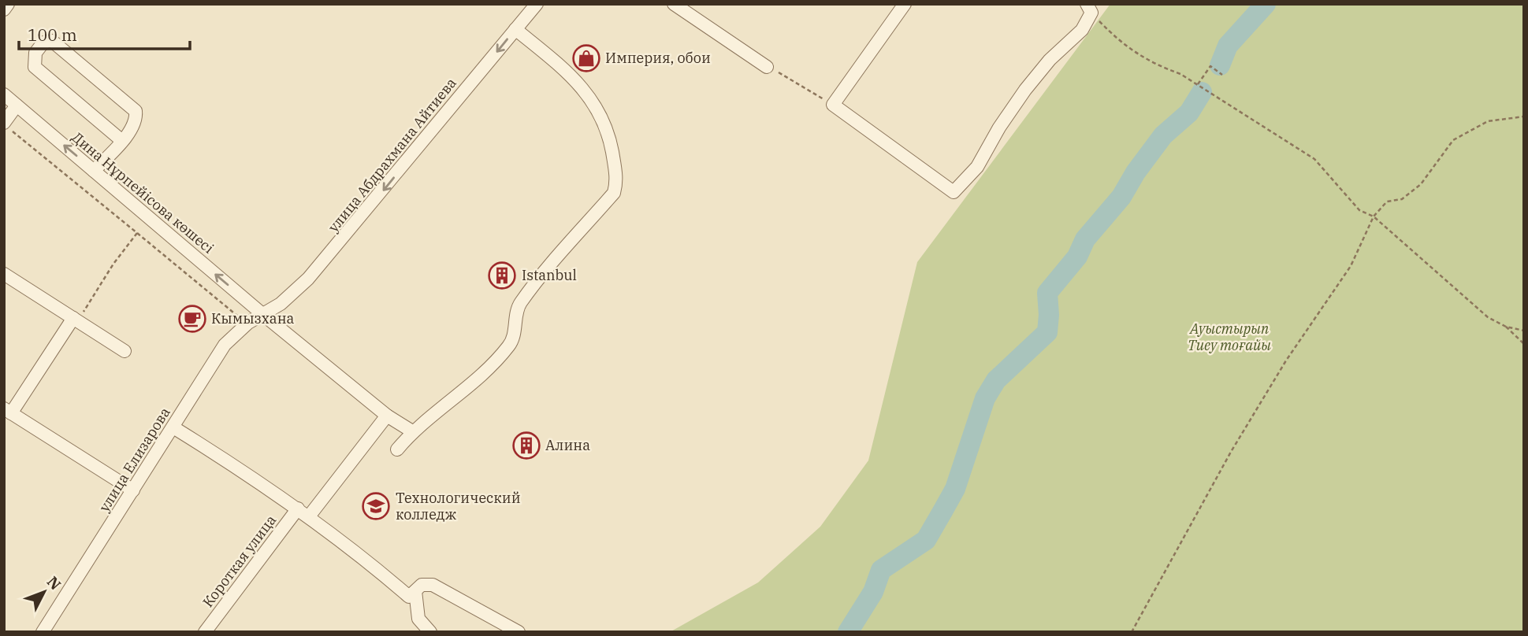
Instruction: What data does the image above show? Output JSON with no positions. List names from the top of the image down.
{
  "streets": {
    "street": [
      "улица Абдрахмана Айтиева",
      "Дина Нұрпейісова көшесі",
      "улица Елизарова",
      "Короткая улица"
    ]
  },
  "crossings": [
    ["улица Абдрахмана Айтиева", "Дина Нұрпейісова көшесі"],
    ["улица Абдрахмана Айтиева", "улица Елизарова"],
    ["Дина Нұрпейісова көшесі", "улица Елизарова"]
  ],
  "one_way": ["улица Абдрахмана Айтиева", "Дина Нұрпейісова көшесі"],
  "parks": ["Ауыстырып Тиеу тоғайы"],
  "places": {
    "shop": ["Империя, обои"],
    "building": ["Istanbul", "Алина"],
    "cafe": ["Кымызхана"],
    "school or university": ["Технологический колледж"]
  },
  "scale_bar": "100 m",
  "north": "top right"
}
